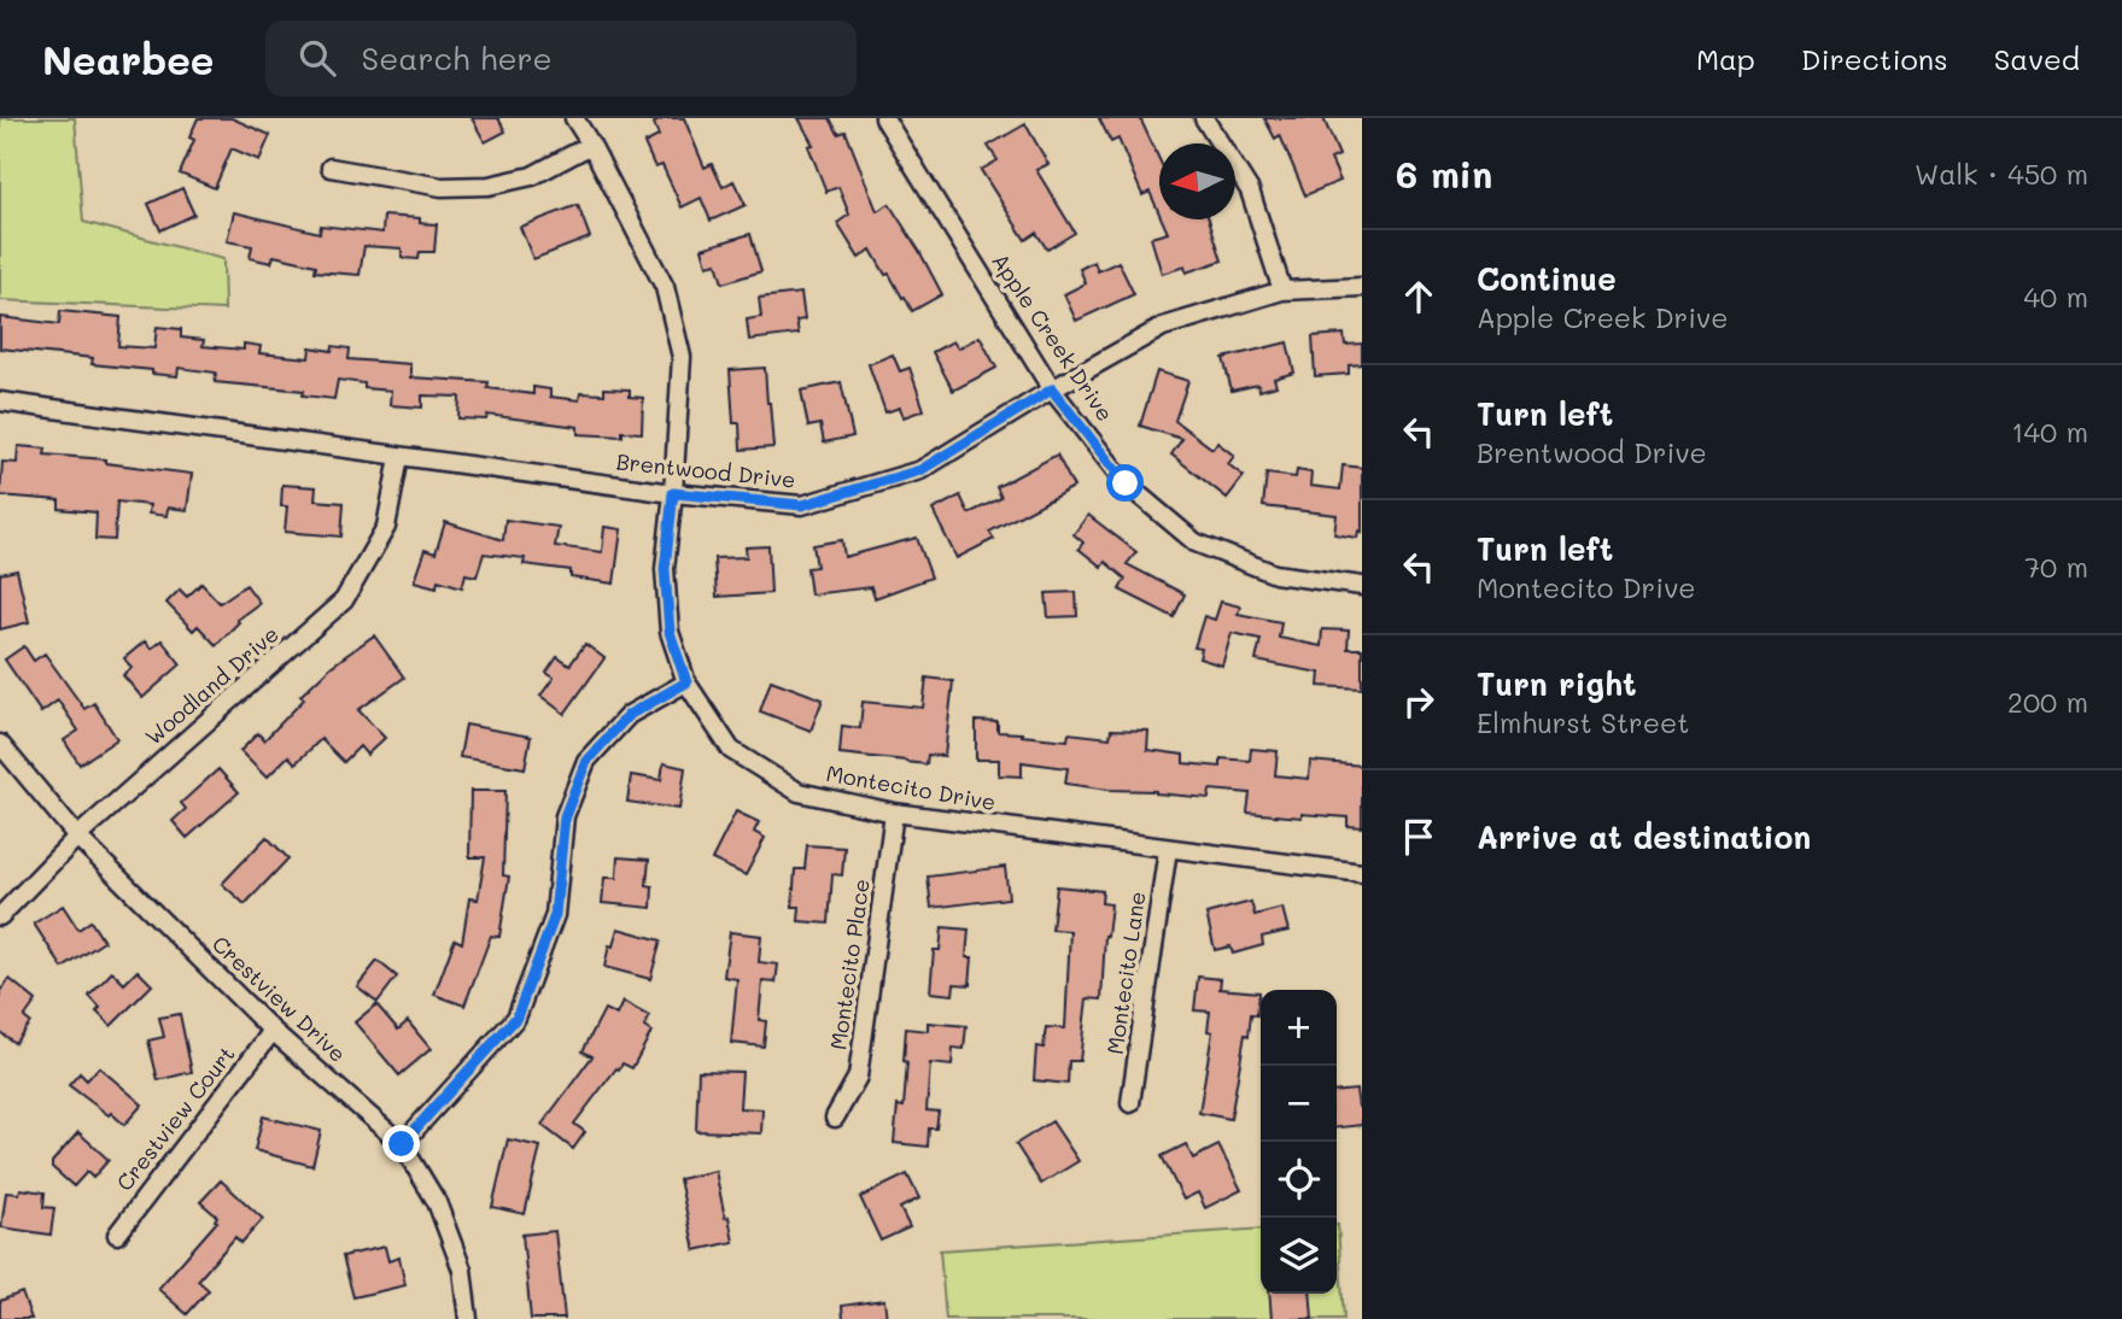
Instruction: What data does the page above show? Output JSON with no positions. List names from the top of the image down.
{
  "streets": {
    "street": [
      "Apple Creek Drive",
      "Brentwood Drive",
      "Woodland Drive",
      "Montecito Drive",
      "Montecito Place",
      "Montecito Lane",
      "Crestview Drive",
      "Crestview Court"
    ]
  },
  "crossings": [
    ["Apple Creek Drive", "Brentwood Drive"],
    ["Brentwood Drive", "Woodland Drive"],
    ["Brentwood Drive", "Montecito Drive"],
    ["Woodland Drive", "Crestview Drive"],
    ["Montecito Drive", "Montecito Place"],
    ["Montecito Drive", "Montecito Lane"],
    ["Crestview Drive", "Crestview Court"]
  ],
  "north": "left",
  "page": {
    "header": "Nearbee",
    "search": "Search here",
    "nav": ["Map", "Directions", "Saved"],
    "heading": ["6 min", "Walk · 450 m"],
    "list": [
      ["Continue", "Apple Creek Drive", "40 m"],
      ["Turn left", "Brentwood Drive", "140 m"],
      ["Turn left", "Montecito Drive", "70 m"],
      ["Turn right", "Elmhurst Street", "200 m"],
      "Arrive at destination"
    ],
    "map_buttons": ["+", "−"]
  }
}
